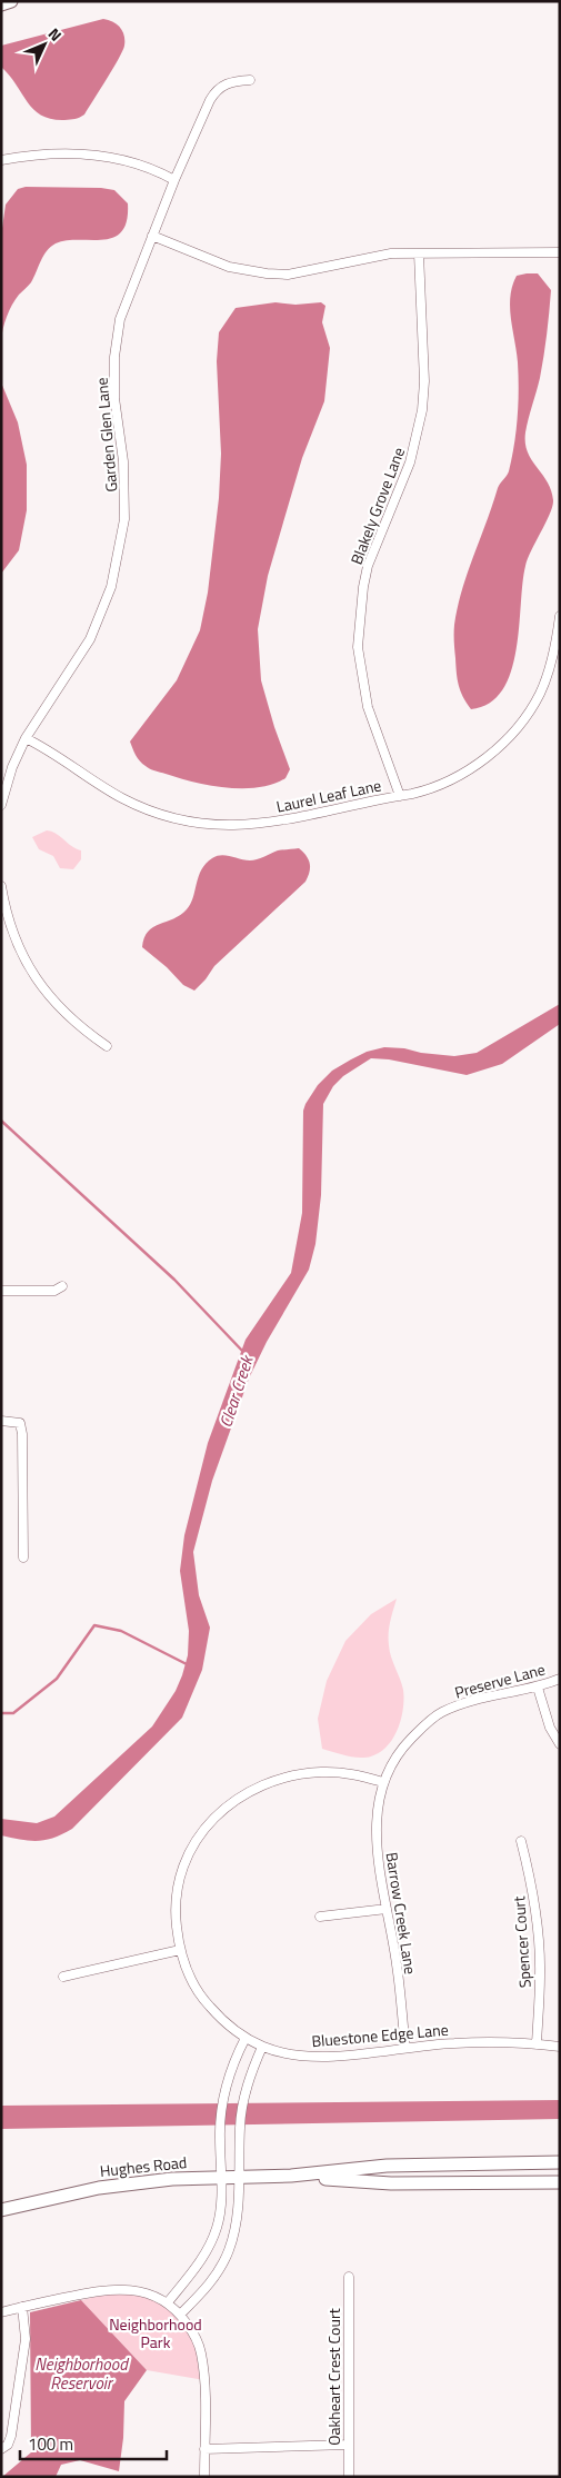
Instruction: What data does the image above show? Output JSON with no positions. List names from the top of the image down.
{
  "streets": {
    "main road": ["Hughes Road"],
    "street": [
      "Garden Glen Lane",
      "Blakely Grove Lane",
      "Laurel Leaf Lane",
      "Preserve Lane",
      "Barrow Creek Lane",
      "Spencer Court",
      "Bluestone Edge Lane",
      "Oakheart Crest Court"
    ]
  },
  "crossings": [
    ["Garden Glen Lane", "Laurel Leaf Lane"],
    ["Blakely Grove Lane", "Laurel Leaf Lane"],
    ["Preserve Lane", "Barrow Creek Lane"],
    ["Preserve Lane", "Bluestone Edge Lane"],
    ["Barrow Creek Lane", "Bluestone Edge Lane"],
    ["Spencer Court", "Bluestone Edge Lane"]
  ],
  "water": ["Clear Creek", "Neighborhood Reservoir"],
  "parks": ["Neighborhood Park"],
  "scale_bar": "100 m",
  "north": "top right"
}
